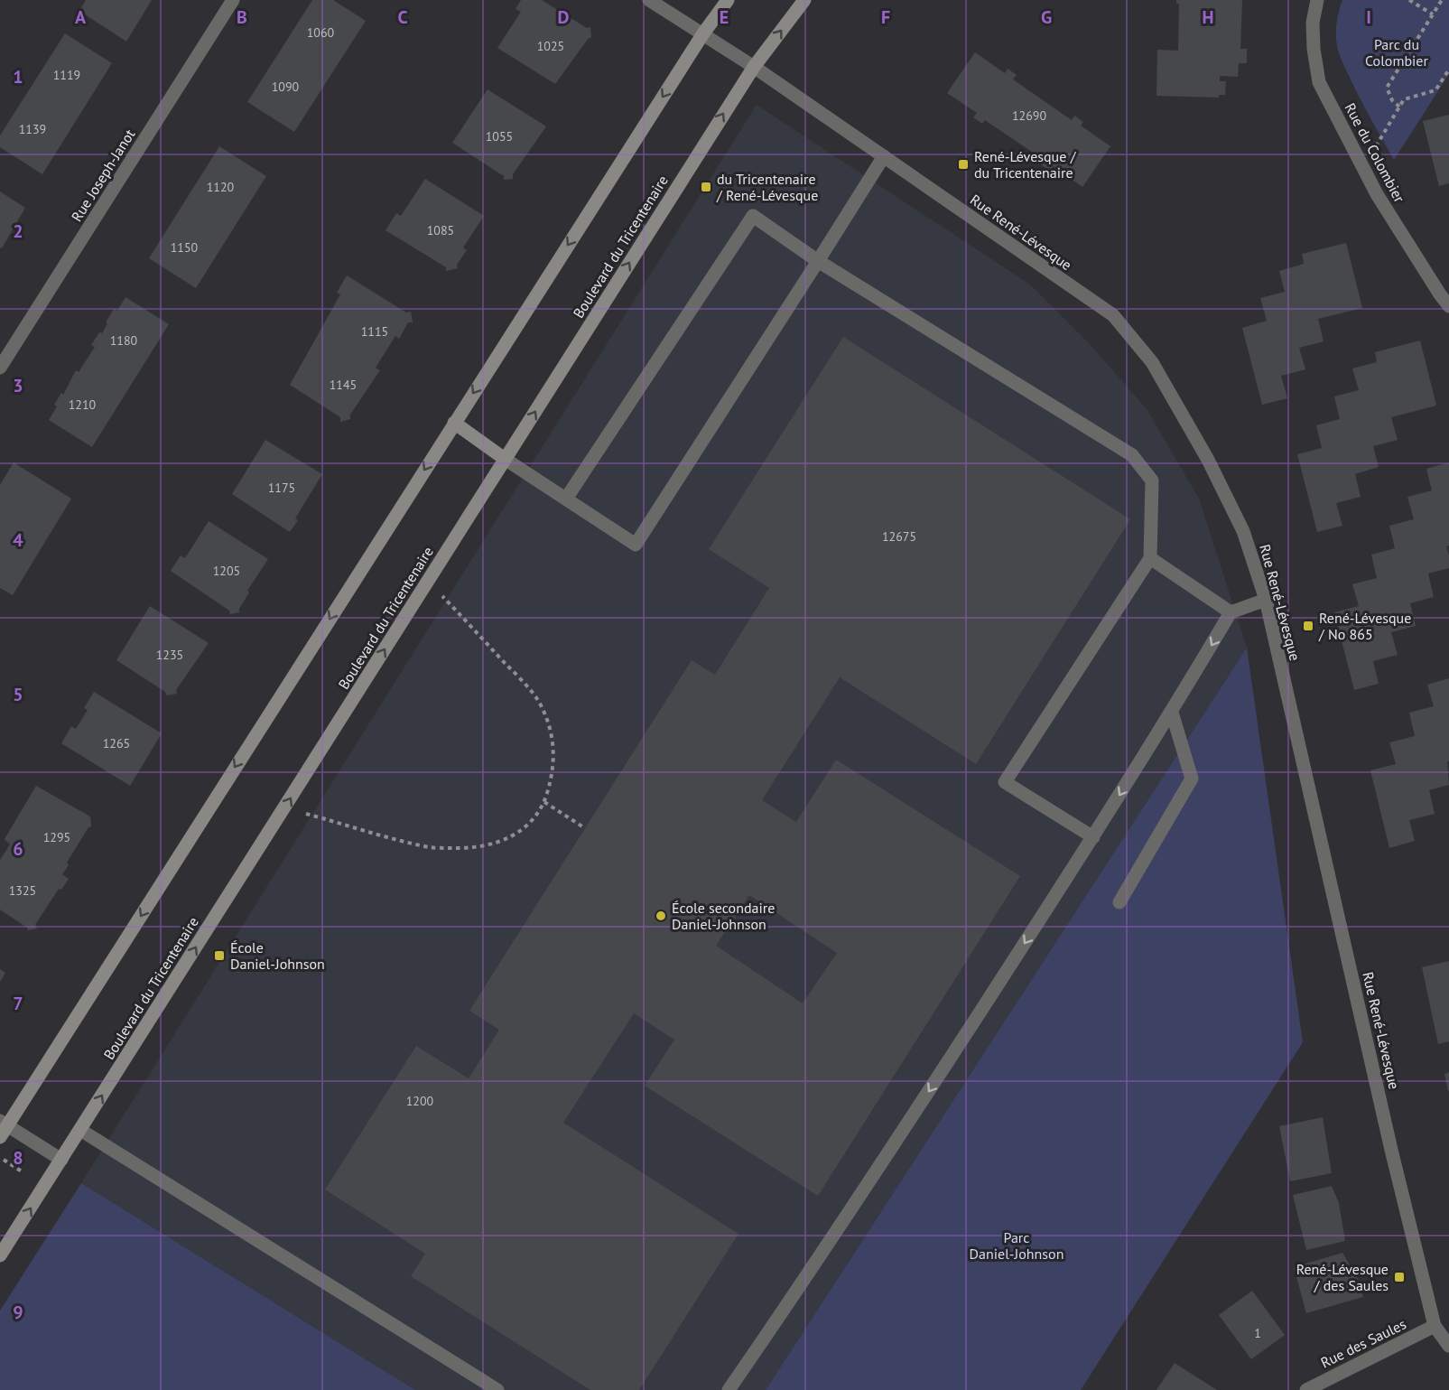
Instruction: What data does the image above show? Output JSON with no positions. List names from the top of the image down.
{
  "streets": {
    "street": [
      "Rue du Colombier",
      "Rue Joseph-Janot",
      "Rue René-Lévesque",
      "Boulevard du Tricentenaire",
      "Rue des Saules"
    ]
  },
  "crossings": [
    ["Rue René-Lévesque", "Boulevard du Tricentenaire"],
    ["Rue René-Lévesque", "Rue des Saules"]
  ],
  "parks": ["Parc du Colombier", "Parc Daniel-Johnson"],
  "places": {
    "transit": [
      "René-Lévesque / du Tricentenaire",
      "du Tricentenaire / René-Lévesque",
      "René-Lévesque / No 865",
      "École Daniel-Johnson",
      "René-Lévesque / des Saules"
    ],
    "other": ["École secondaire Daniel-Johnson"]
  },
  "house_numbers": [
    "1060",
    "1025",
    "1119",
    "1090",
    "12690",
    "1139",
    "1055",
    "1120",
    "1085",
    "1150",
    "1115",
    "1180",
    "1145",
    "1210",
    "1175",
    "12675",
    "1205",
    "1235",
    "1265",
    "1295",
    "1325",
    "1200",
    "1"
  ],
  "grid": {
    "columns": [
      "A",
      "B",
      "C",
      "D",
      "E",
      "F",
      "G",
      "H",
      "I"
    ],
    "rows": [
      "1",
      "2",
      "3",
      "4",
      "5",
      "6",
      "7",
      "8",
      "9"
    ]
  }
}
